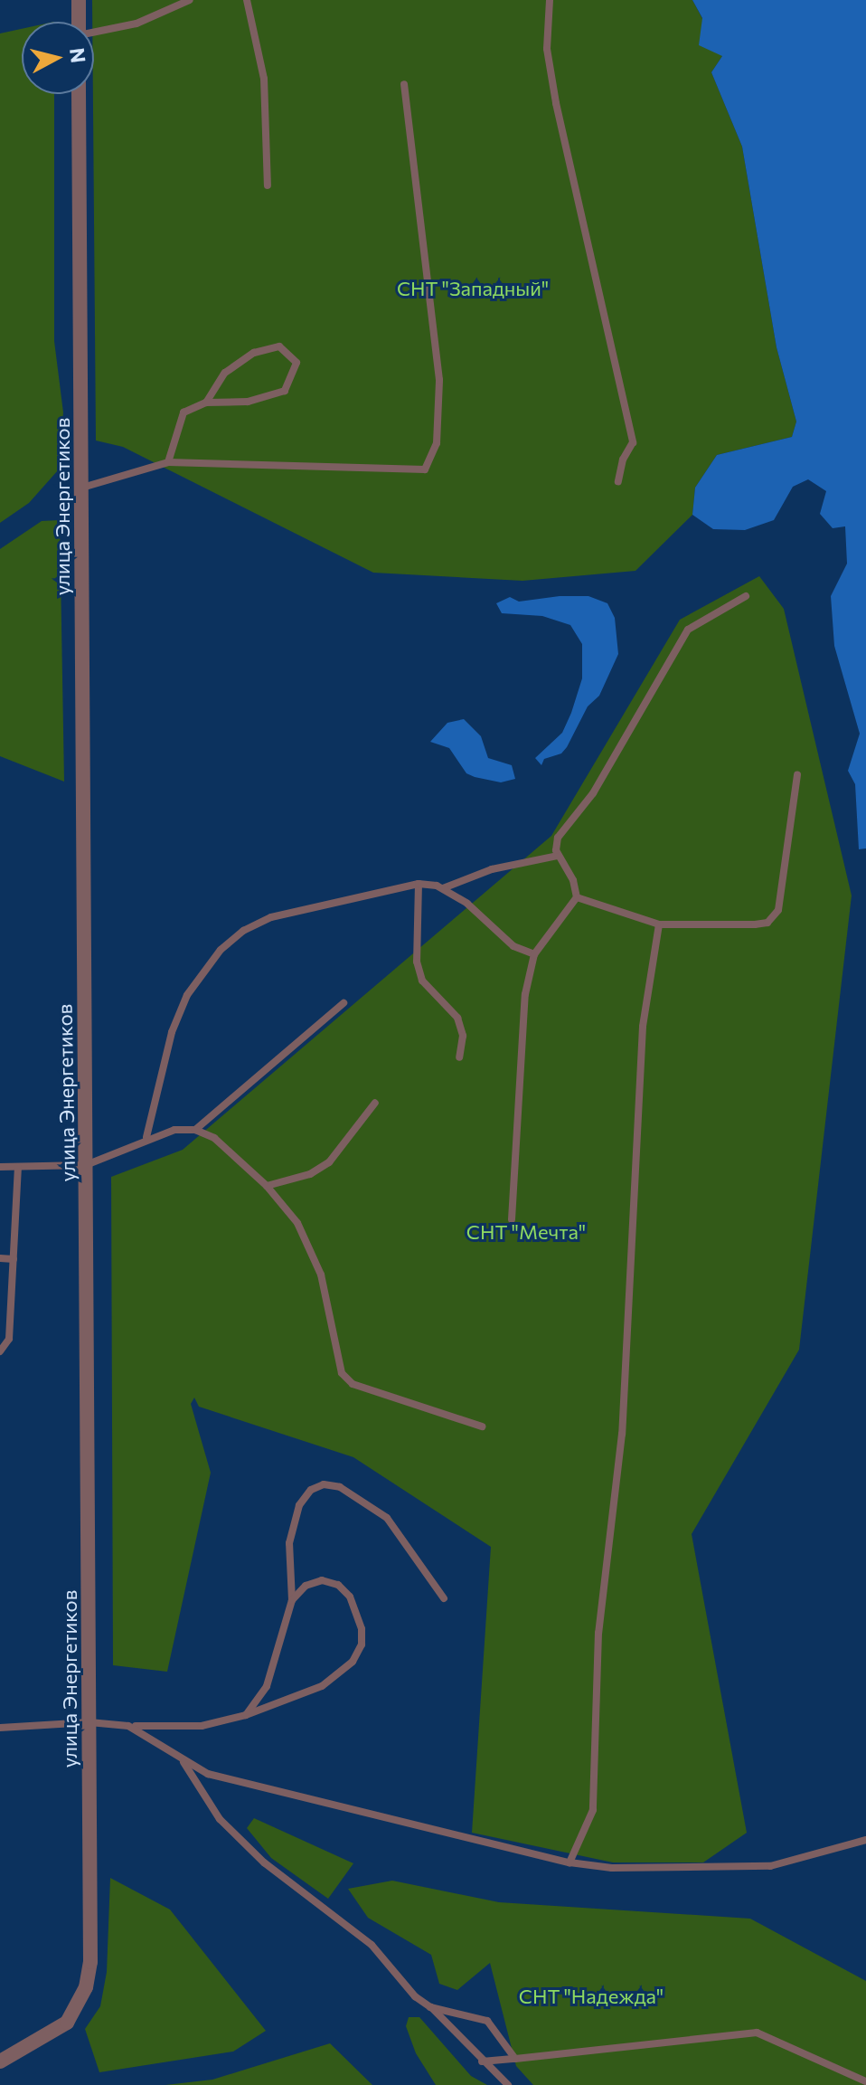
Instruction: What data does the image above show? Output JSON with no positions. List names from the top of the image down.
{
  "streets": {
    "street": ["улица Энергетиков"]
  },
  "parks": ["СНТ \"Западный\"", "СНТ \"Мечта\"", "СНТ \"Надежда\""],
  "north": "right"
}
